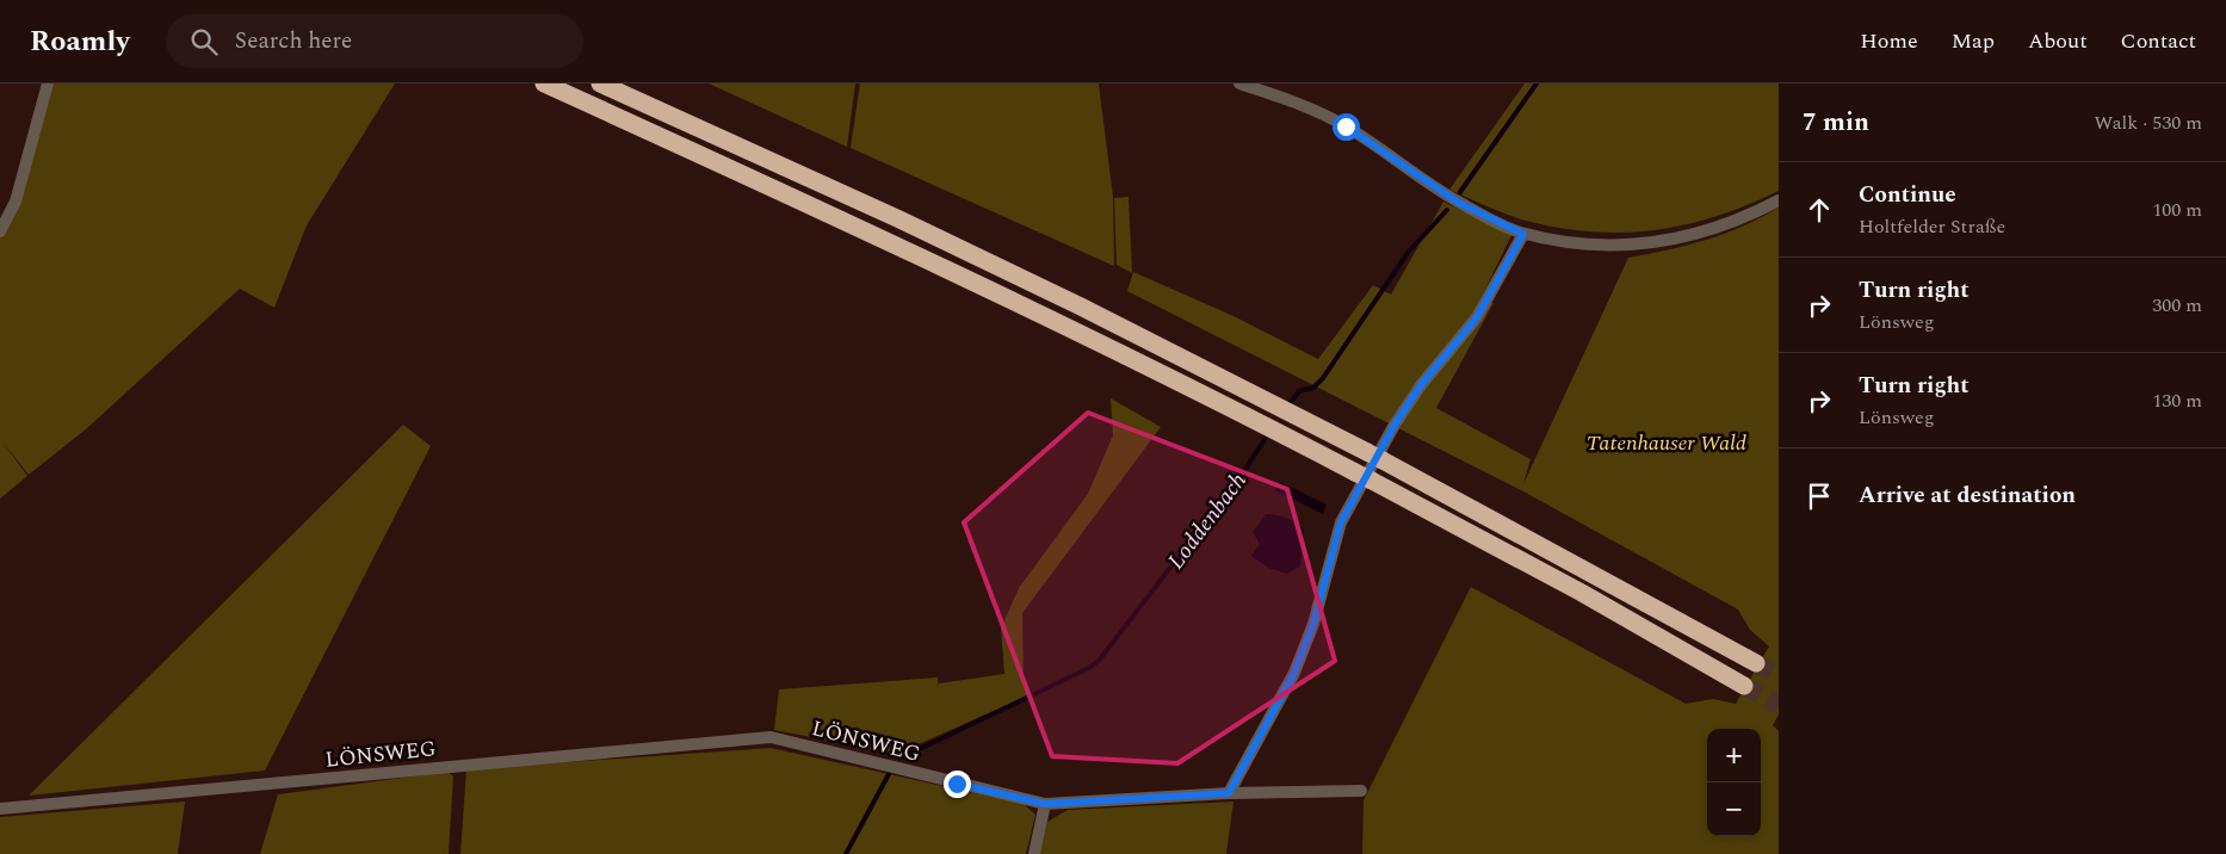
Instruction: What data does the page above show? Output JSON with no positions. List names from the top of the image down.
{
  "streets": {
    "street": ["LÖNSWEG"]
  },
  "water": ["Loddenbach"],
  "parks": ["Tatenhauser Wald"],
  "page": {
    "header": "Roamly",
    "search": "Search here",
    "nav": [
      "Home",
      "Map",
      "About",
      "Contact"
    ],
    "heading": ["7 min", "Walk · 530 m"],
    "list": [
      ["Continue", "Holtfelder Straße", "100 m"],
      ["Turn right", "Lönsweg", "300 m"],
      ["Turn right", "Lönsweg", "130 m"],
      "Arrive at destination"
    ],
    "map_buttons": ["+", "−"]
  }
}
